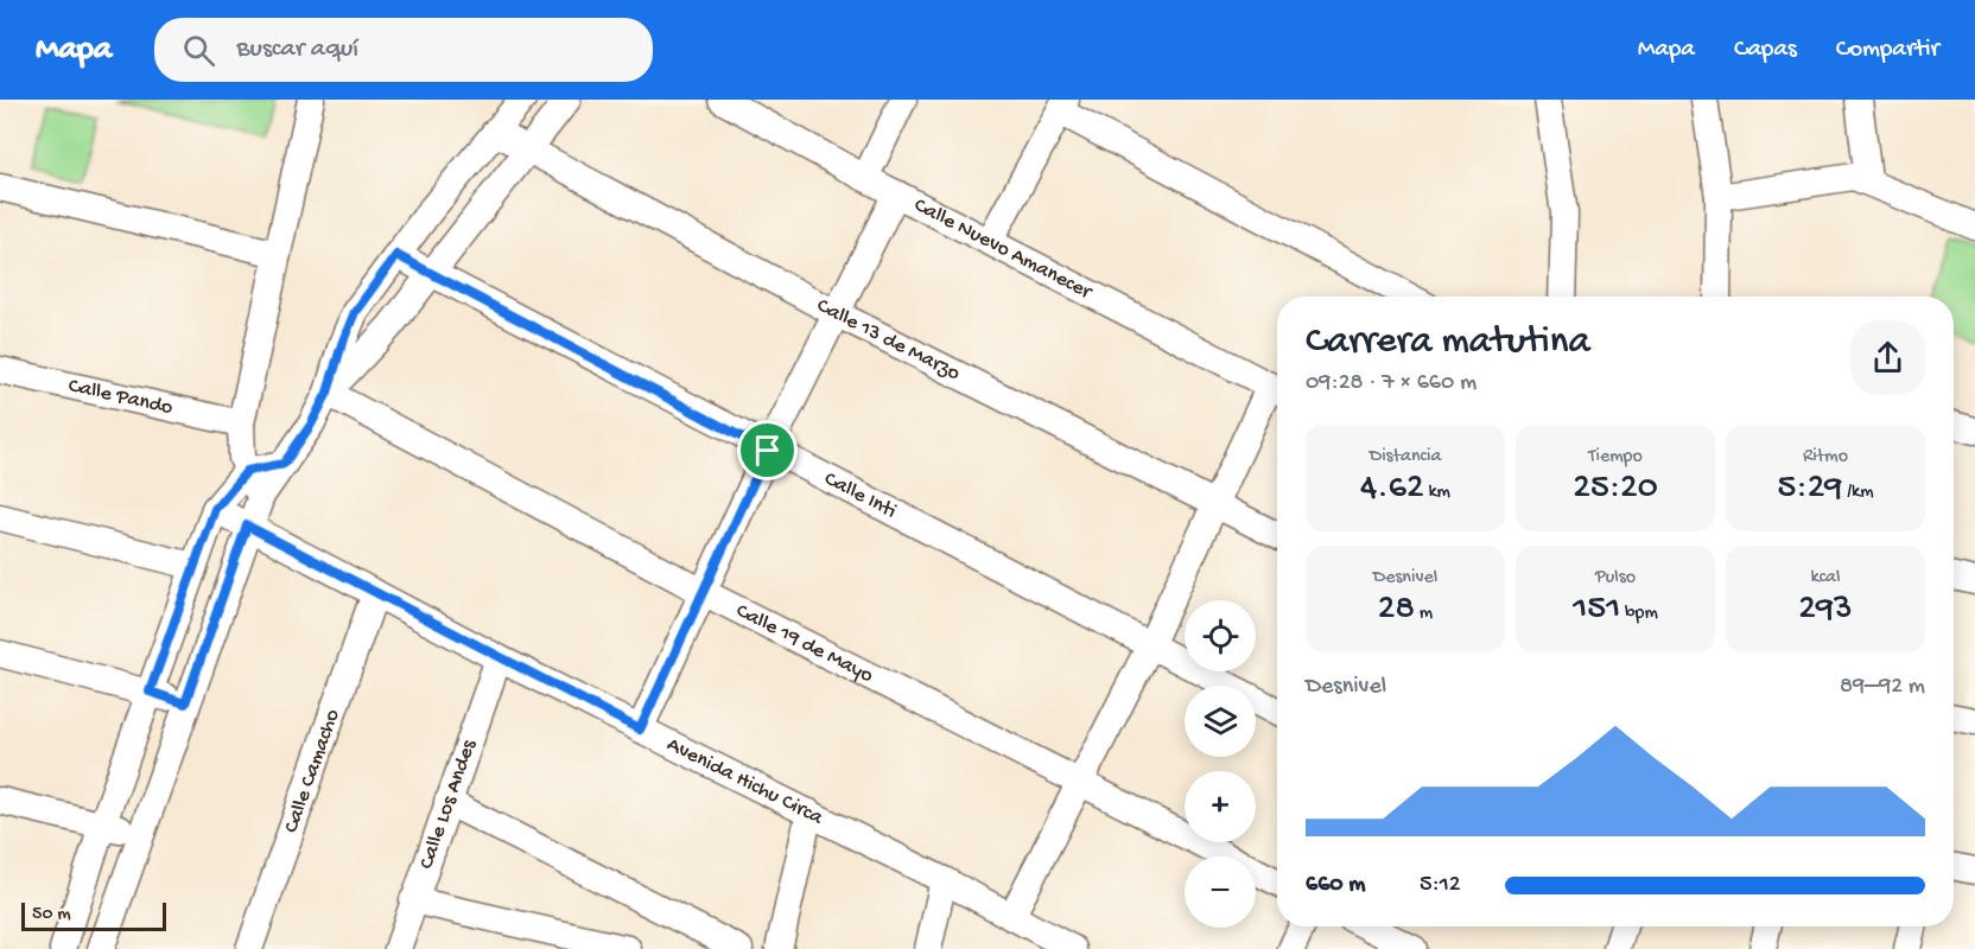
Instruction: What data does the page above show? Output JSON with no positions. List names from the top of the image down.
{
  "streets": {
    "street": [
      "Calle Nuevo Amanecer",
      "Calle 13 de Marzo",
      "Calle Pando",
      "Calle Inti",
      "Calle 19 de Mayo",
      "Calle Camacho",
      "Avenida Hichu Circa",
      "Calle Los Andes"
    ]
  },
  "crossings": [
    ["Calle Camacho", "Avenida Hichu Circa"],
    ["Avenida Hichu Circa", "Calle Los Andes"]
  ],
  "scale_bar": "50 m",
  "page": {
    "header": "Mapa",
    "search": "Buscar aquí",
    "nav": ["Mapa", "Capas", "Compartir"],
    "heading": ["Carrera matutina", "09:28 · 7 × 660 m"],
    "stats": [
      ["Distancia", "4.62 km"],
      ["Tiempo", "25:20"],
      ["Ritmo", "5:29 /km"],
      ["Desnivel", "28 m"],
      ["Pulso", "151 bpm"],
      ["kcal", "293"]
    ],
    "map_buttons": ["+", "−"],
    "chart": ["Desnivel", "89–92 m"],
    "list": [
      {
        "name": "660 m",
        "note": "5:12"
      }
    ],
    "scale": "50 m"
  }
}
